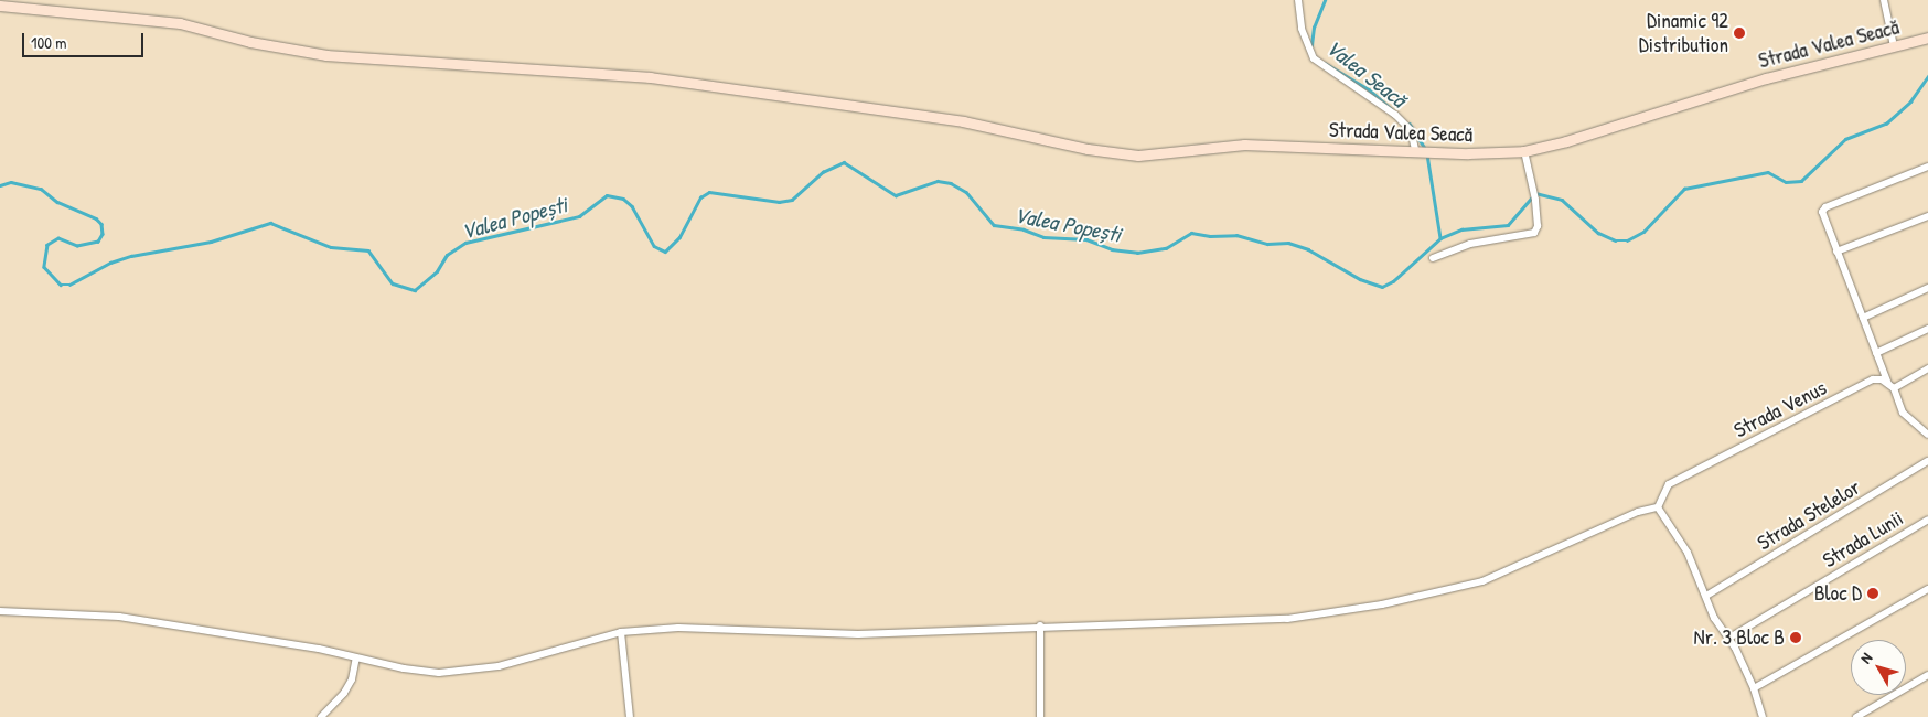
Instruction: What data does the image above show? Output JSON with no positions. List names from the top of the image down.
{
  "streets": {
    "main road": ["Strada Valea Seacă"],
    "street": ["Strada Venus", "Strada Stelelor", "Strada Lunii"]
  },
  "water": ["Valea Seacă", "Valea Popești"],
  "places": ["Dinamic 92 Distribution", "Bloc D", "Nr. 3 Bloc B"],
  "scale_bar": "100 m",
  "north": "top left"
}
